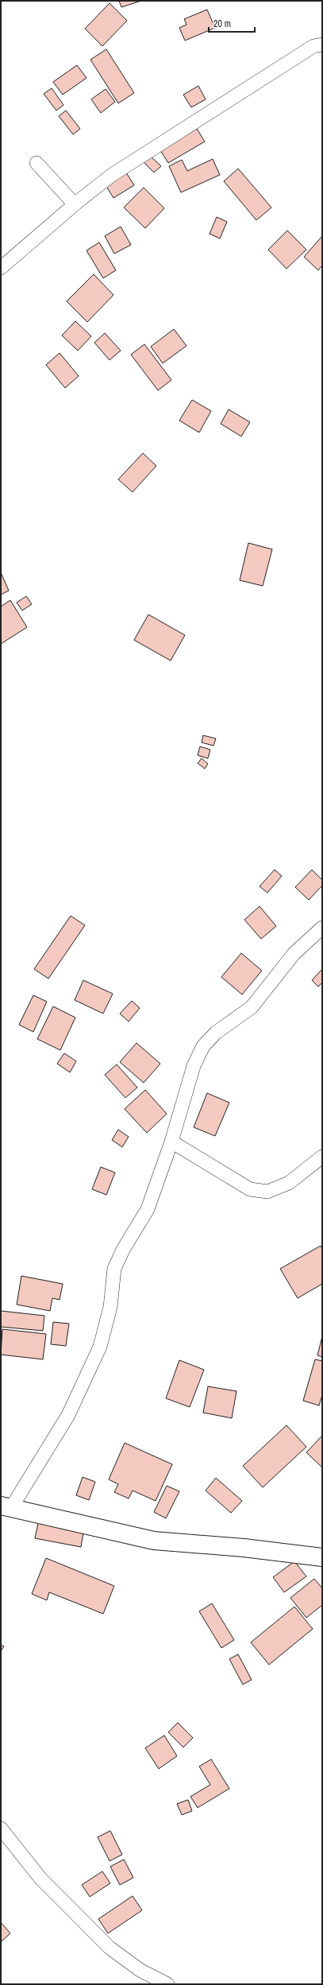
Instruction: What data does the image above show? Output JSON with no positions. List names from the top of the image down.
{
  "scale_bar": "20 m"
}
